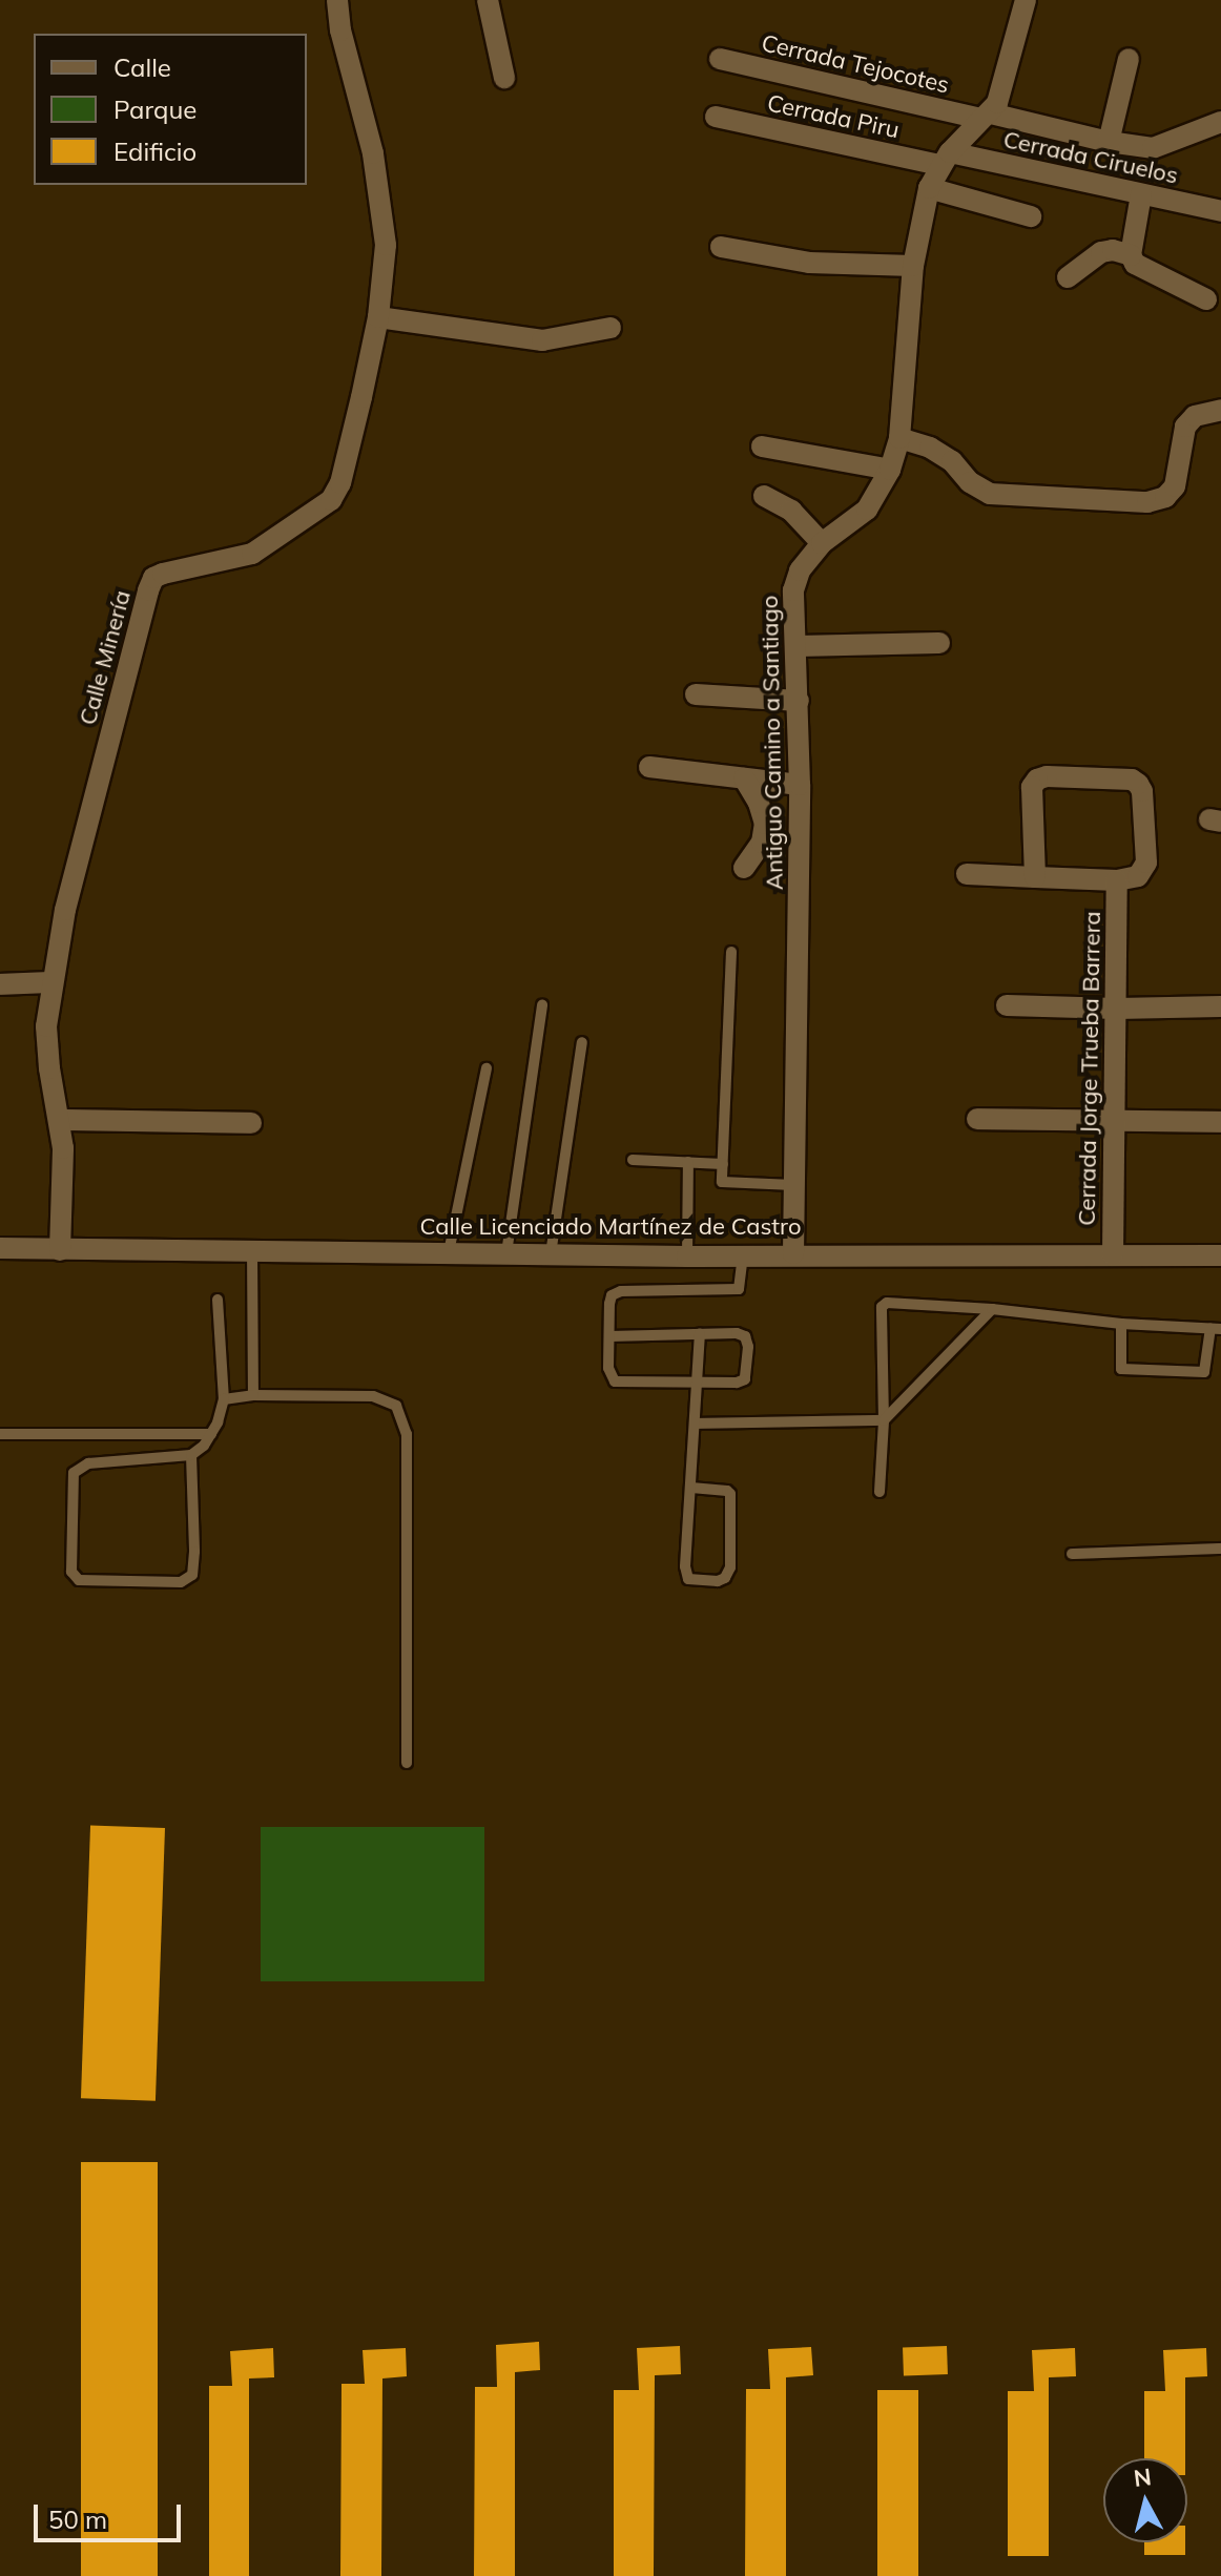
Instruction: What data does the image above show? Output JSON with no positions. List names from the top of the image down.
{
  "streets": {
    "street": [
      "Cerrada Tejocotes",
      "Cerrada Piru",
      "Cerrada Ciruelos",
      "Calle Minería",
      "Antiguo Camino a Santiago",
      "Cerrada Jorge Trueba Barrera",
      "Calle Licenciado Martínez de Castro"
    ]
  },
  "crossings": [
    ["Cerrada Tejocotes", "Antiguo Camino a Santiago"],
    ["Cerrada Piru", "Cerrada Ciruelos"],
    ["Cerrada Piru", "Antiguo Camino a Santiago"],
    ["Cerrada Ciruelos", "Antiguo Camino a Santiago"],
    ["Calle Minería", "Calle Licenciado Martínez de Castro"],
    ["Antiguo Camino a Santiago", "Calle Licenciado Martínez de Castro"],
    ["Cerrada Jorge Trueba Barrera", "Calle Licenciado Martínez de Castro"]
  ],
  "legend": ["Calle", "Parque", "Edificio"],
  "scale_bar": "50 m",
  "north": "top"
}
